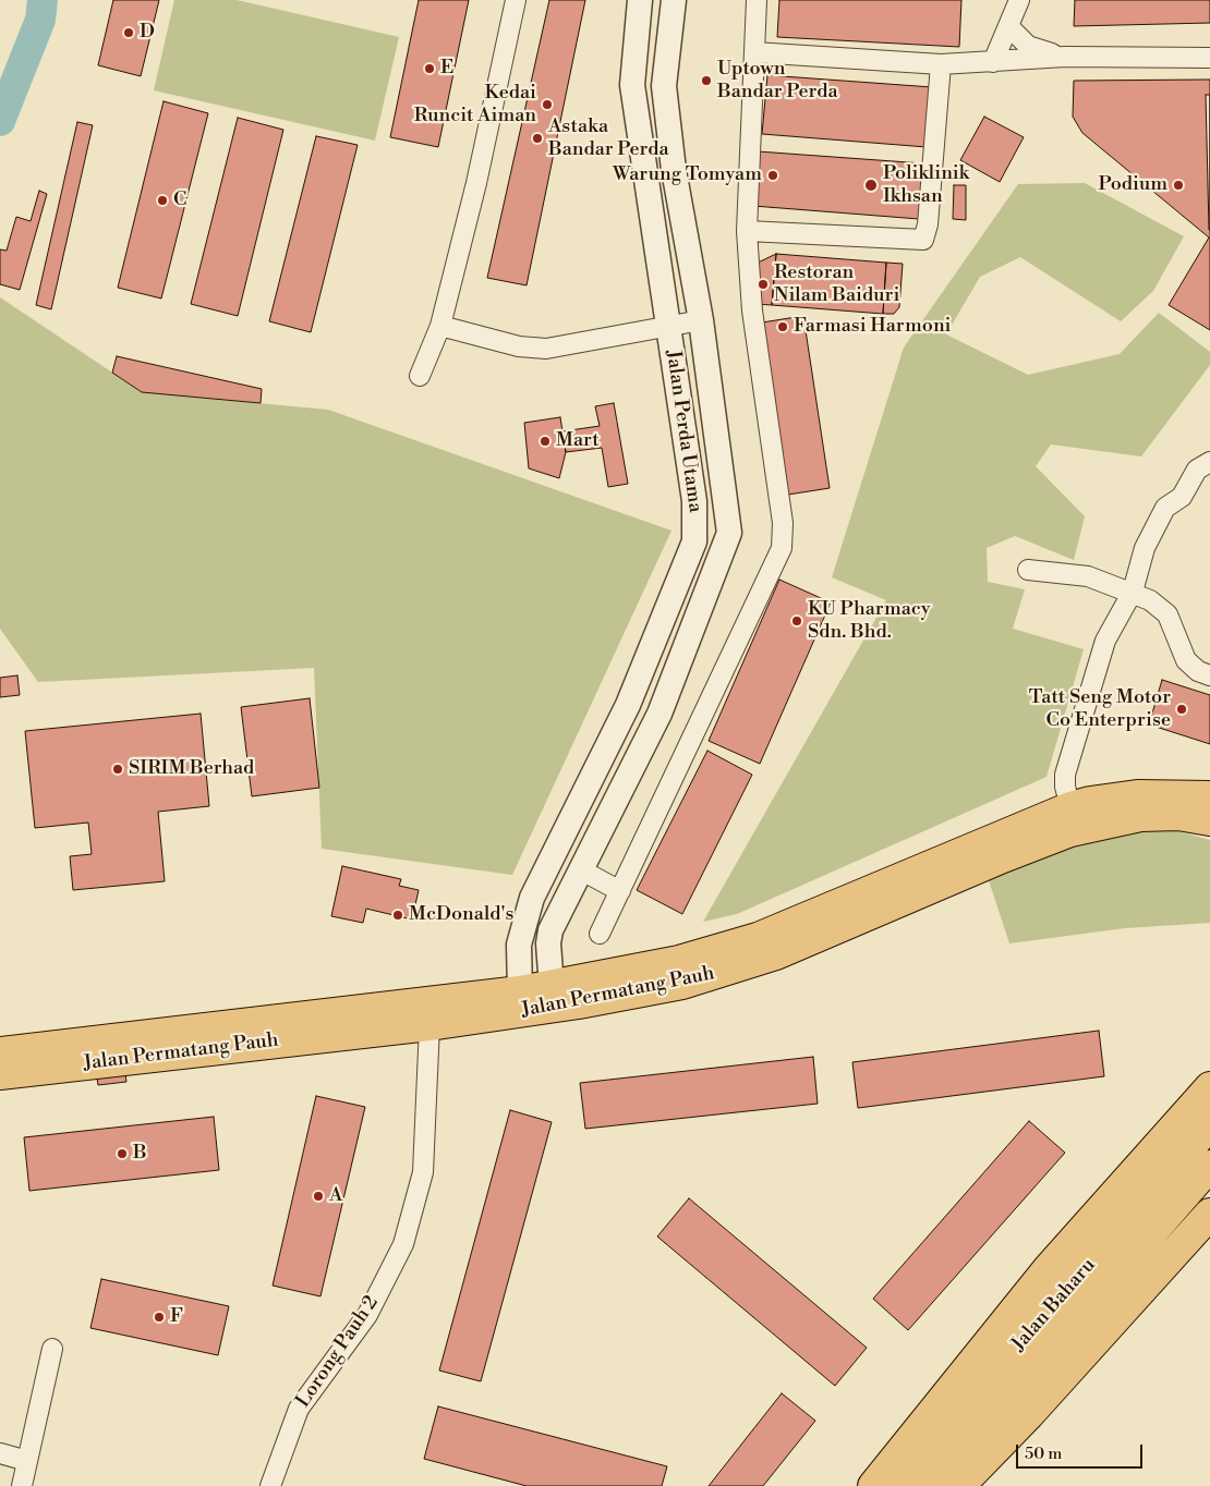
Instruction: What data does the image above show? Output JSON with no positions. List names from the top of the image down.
{
  "streets": {
    "main road": ["Jalan Permatang Pauh", "Jalan Baharu"],
    "street": ["Jalan Perda Utama", "Lorong Pauh 2"]
  },
  "crossings": [
    ["Jalan Perda Utama", "Jalan Permatang Pauh"],
    ["Jalan Permatang Pauh", "Lorong Pauh 2"]
  ],
  "places": [
    "D",
    "E",
    "Uptown Bandar Perda",
    "Kedai Runcit Aiman",
    "Astaka Bandar Perda",
    "Warung Tomyam",
    "Poliklinik Ikhsan",
    "Podium",
    "C",
    "Restoran Nilam Baiduri",
    "Farmasi Harmoni",
    "Mart",
    "KU Pharmacy Sdn. Bhd.",
    "Tatt Seng Motor Co Enterprise",
    "SIRIM Berhad",
    "McDonald's",
    "B",
    "A",
    "F"
  ],
  "scale_bar": "50 m"
}
